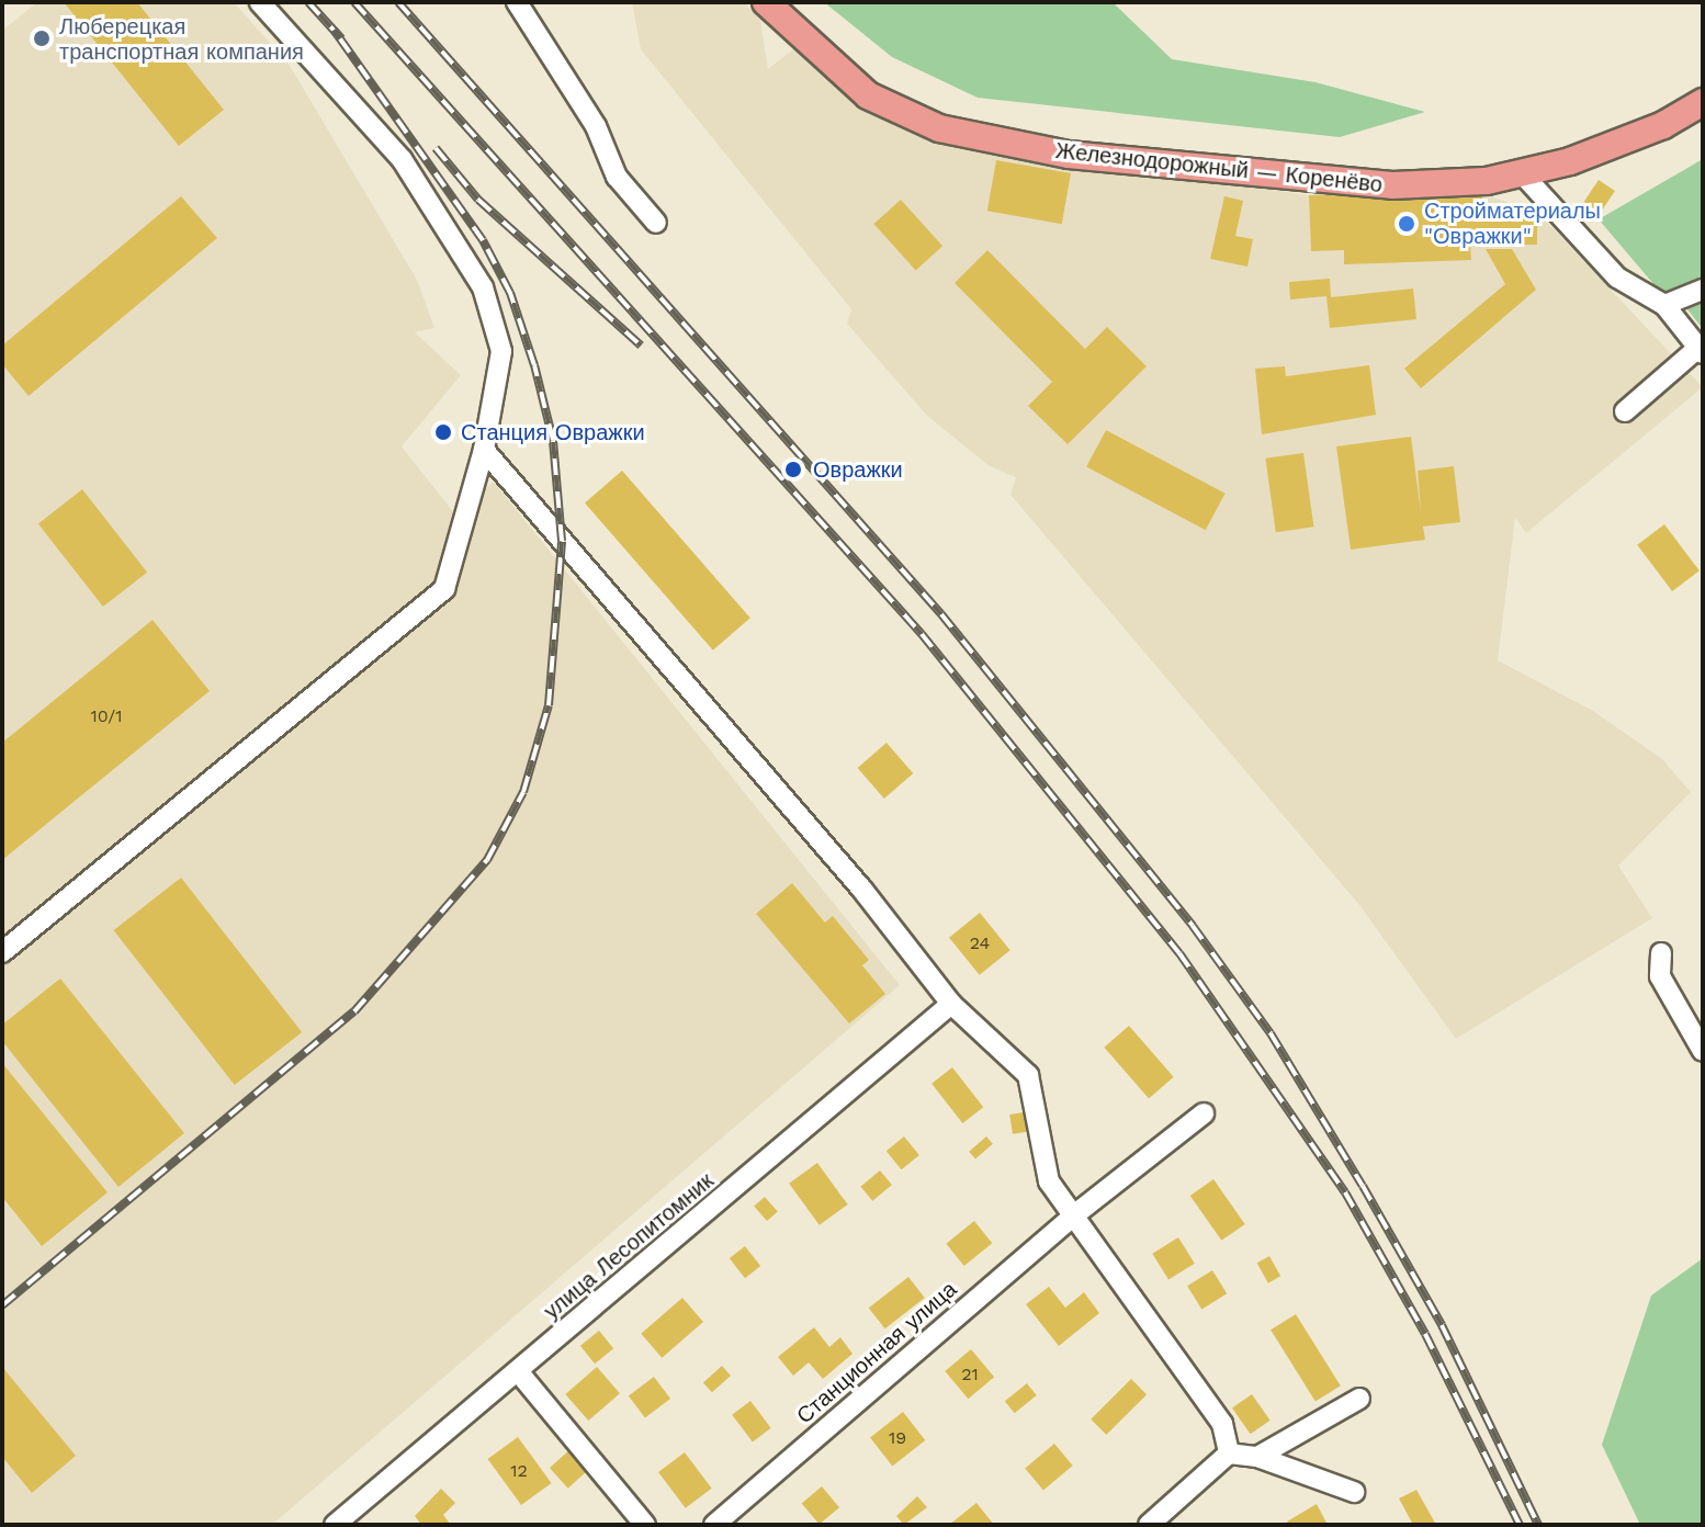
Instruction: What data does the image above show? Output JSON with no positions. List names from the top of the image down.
{
  "streets": {
    "main road": ["Железнодорожный — Коренёво"],
    "street": ["улица Лесопитомник", "Станционная улица"]
  },
  "places": [
    "Люберецкая транспортная компания",
    "Стройматериалы \"Овражки\"",
    "Станция Овражки",
    "Овражки"
  ],
  "house_numbers": [
    "10/1",
    "24",
    "21",
    "19",
    "12"
  ]
}
